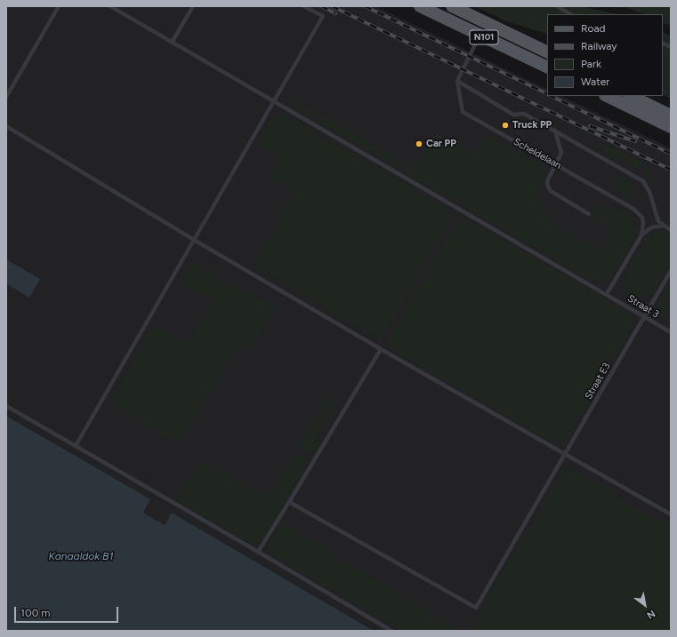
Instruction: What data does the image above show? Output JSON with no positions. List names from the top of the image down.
{
  "streets": {
    "main road": ["N101"],
    "lane": ["Scheldelaan", "Straat 3", "Straat E3"]
  },
  "crossings": [
    ["Straat 3", "Straat E3"]
  ],
  "water": ["Kanaaldok B1"],
  "places": ["Truck PP", "Car PP"],
  "legend": [
    "Road",
    "Railway",
    "Park",
    "Water"
  ],
  "scale_bar": "100 m",
  "north": "bottom right"
}
